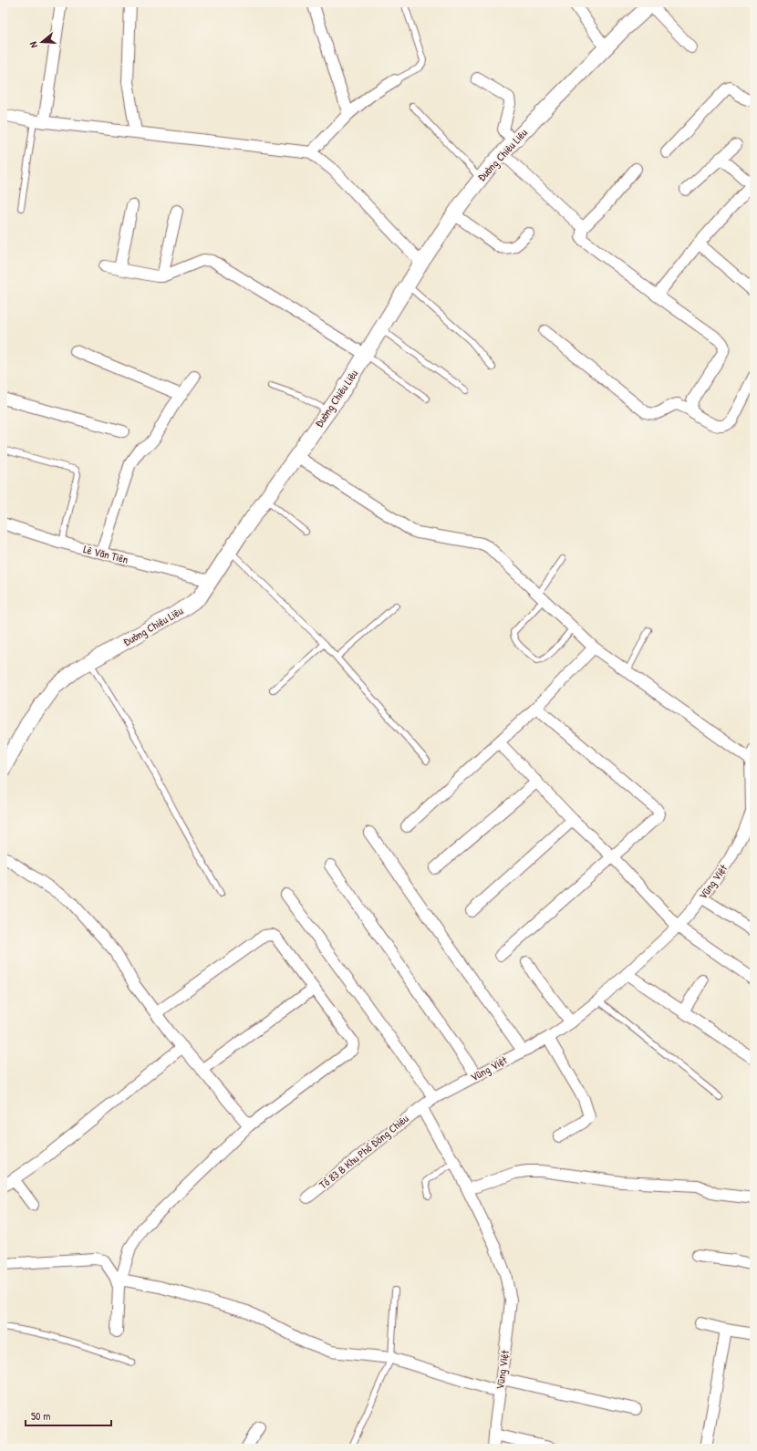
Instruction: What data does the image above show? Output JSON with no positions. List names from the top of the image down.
{
  "streets": {
    "street": [
      "Đường Chiêu Liêu",
      "Lê Văn Tiên",
      "Vũng Việt",
      "Tổ 83 B Khu Phố Đông Chiêu"
    ]
  },
  "crossings": [
    ["Đường Chiêu Liêu", "Lê Văn Tiên"],
    ["Vũng Việt", "Tổ 83 B Khu Phố Đông Chiêu"]
  ],
  "scale_bar": "50 m",
  "north": "left"
}
